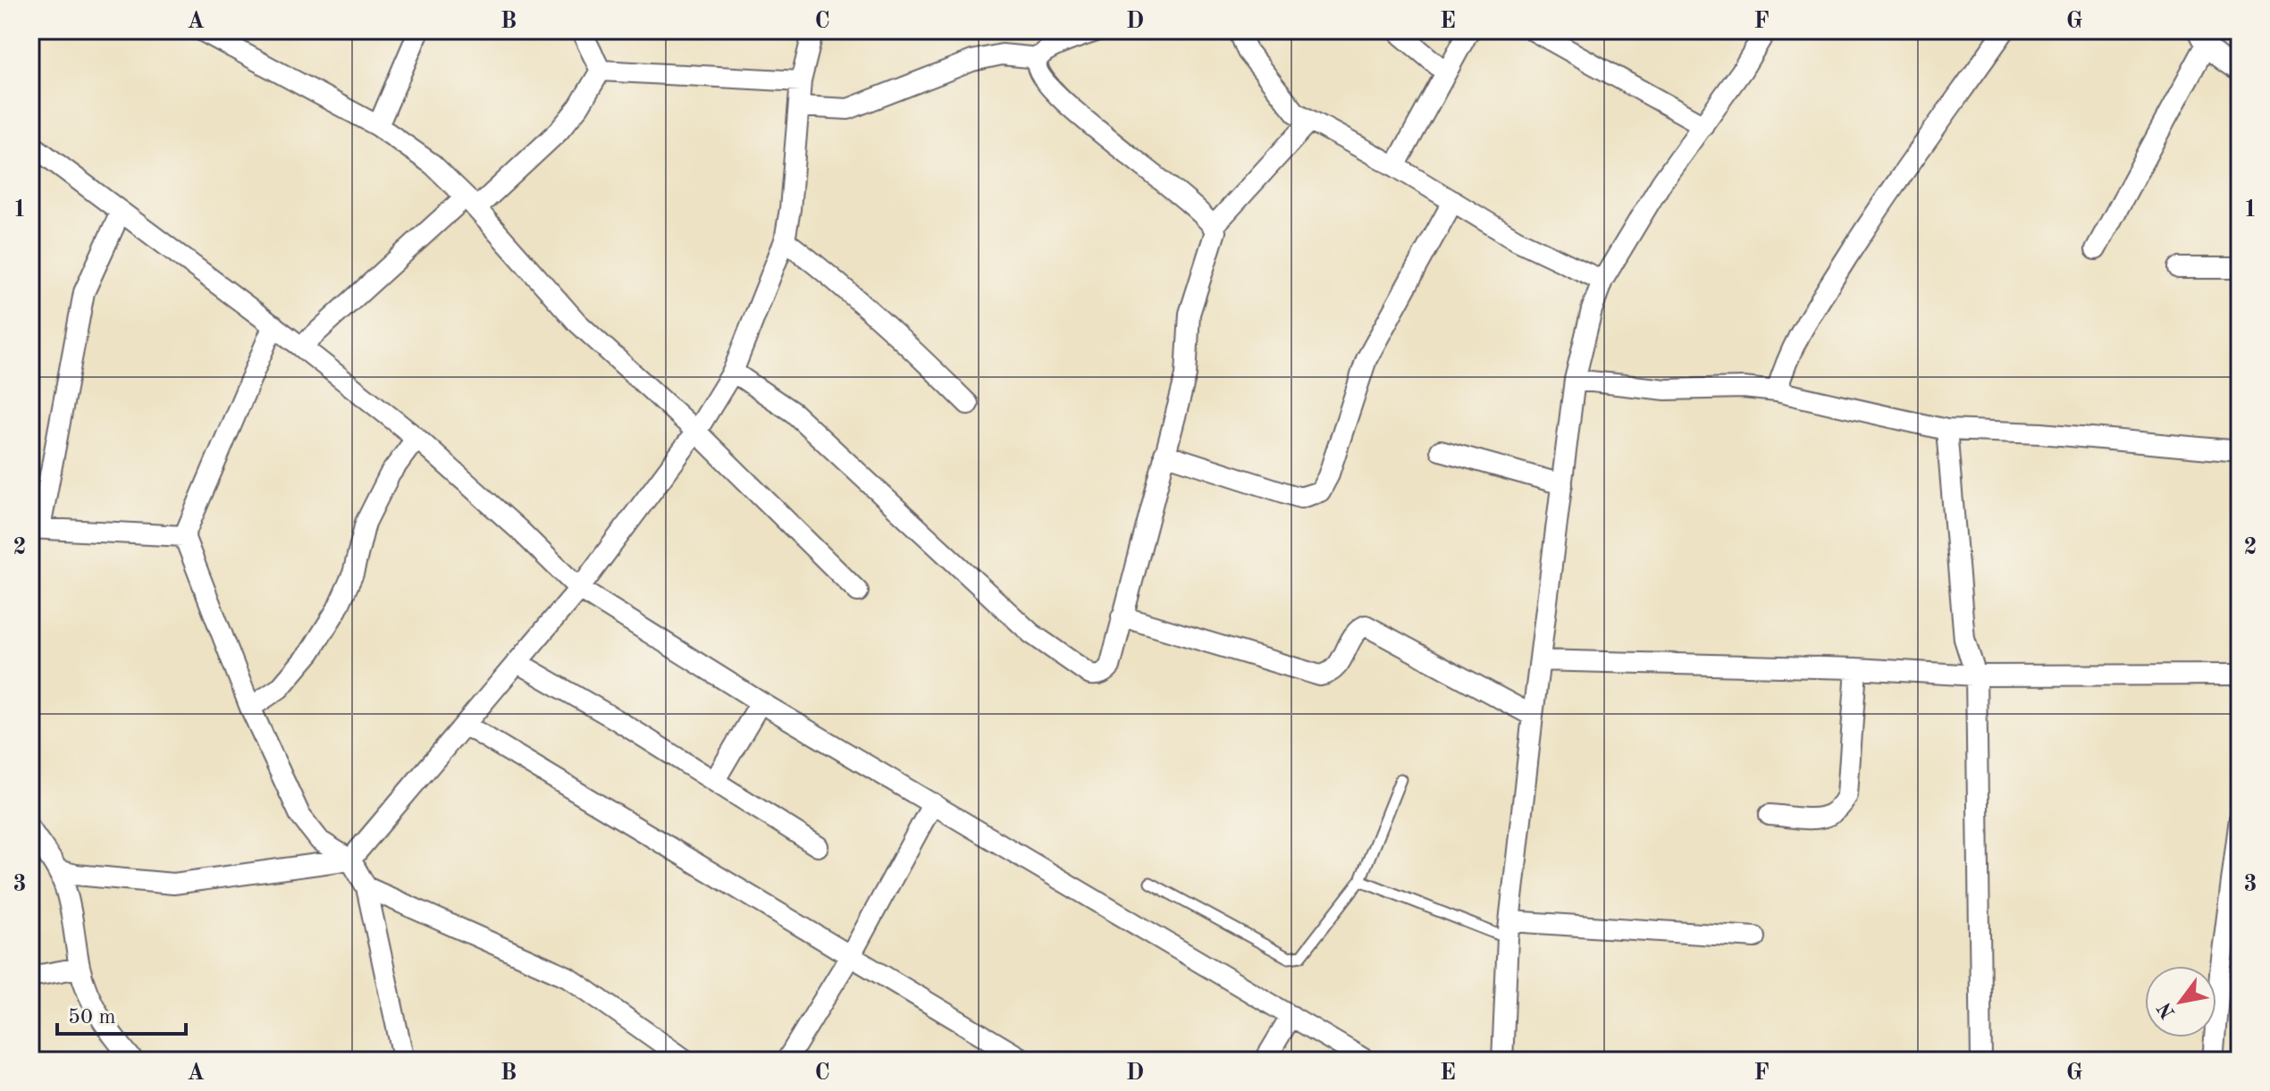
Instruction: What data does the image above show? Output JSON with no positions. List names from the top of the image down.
{
  "scale_bar": "50 m",
  "north": "bottom left",
  "grid": {
    "columns": [
      "A",
      "B",
      "C",
      "D",
      "E",
      "F",
      "G"
    ],
    "rows": ["1", "2", "3"]
  }
}
